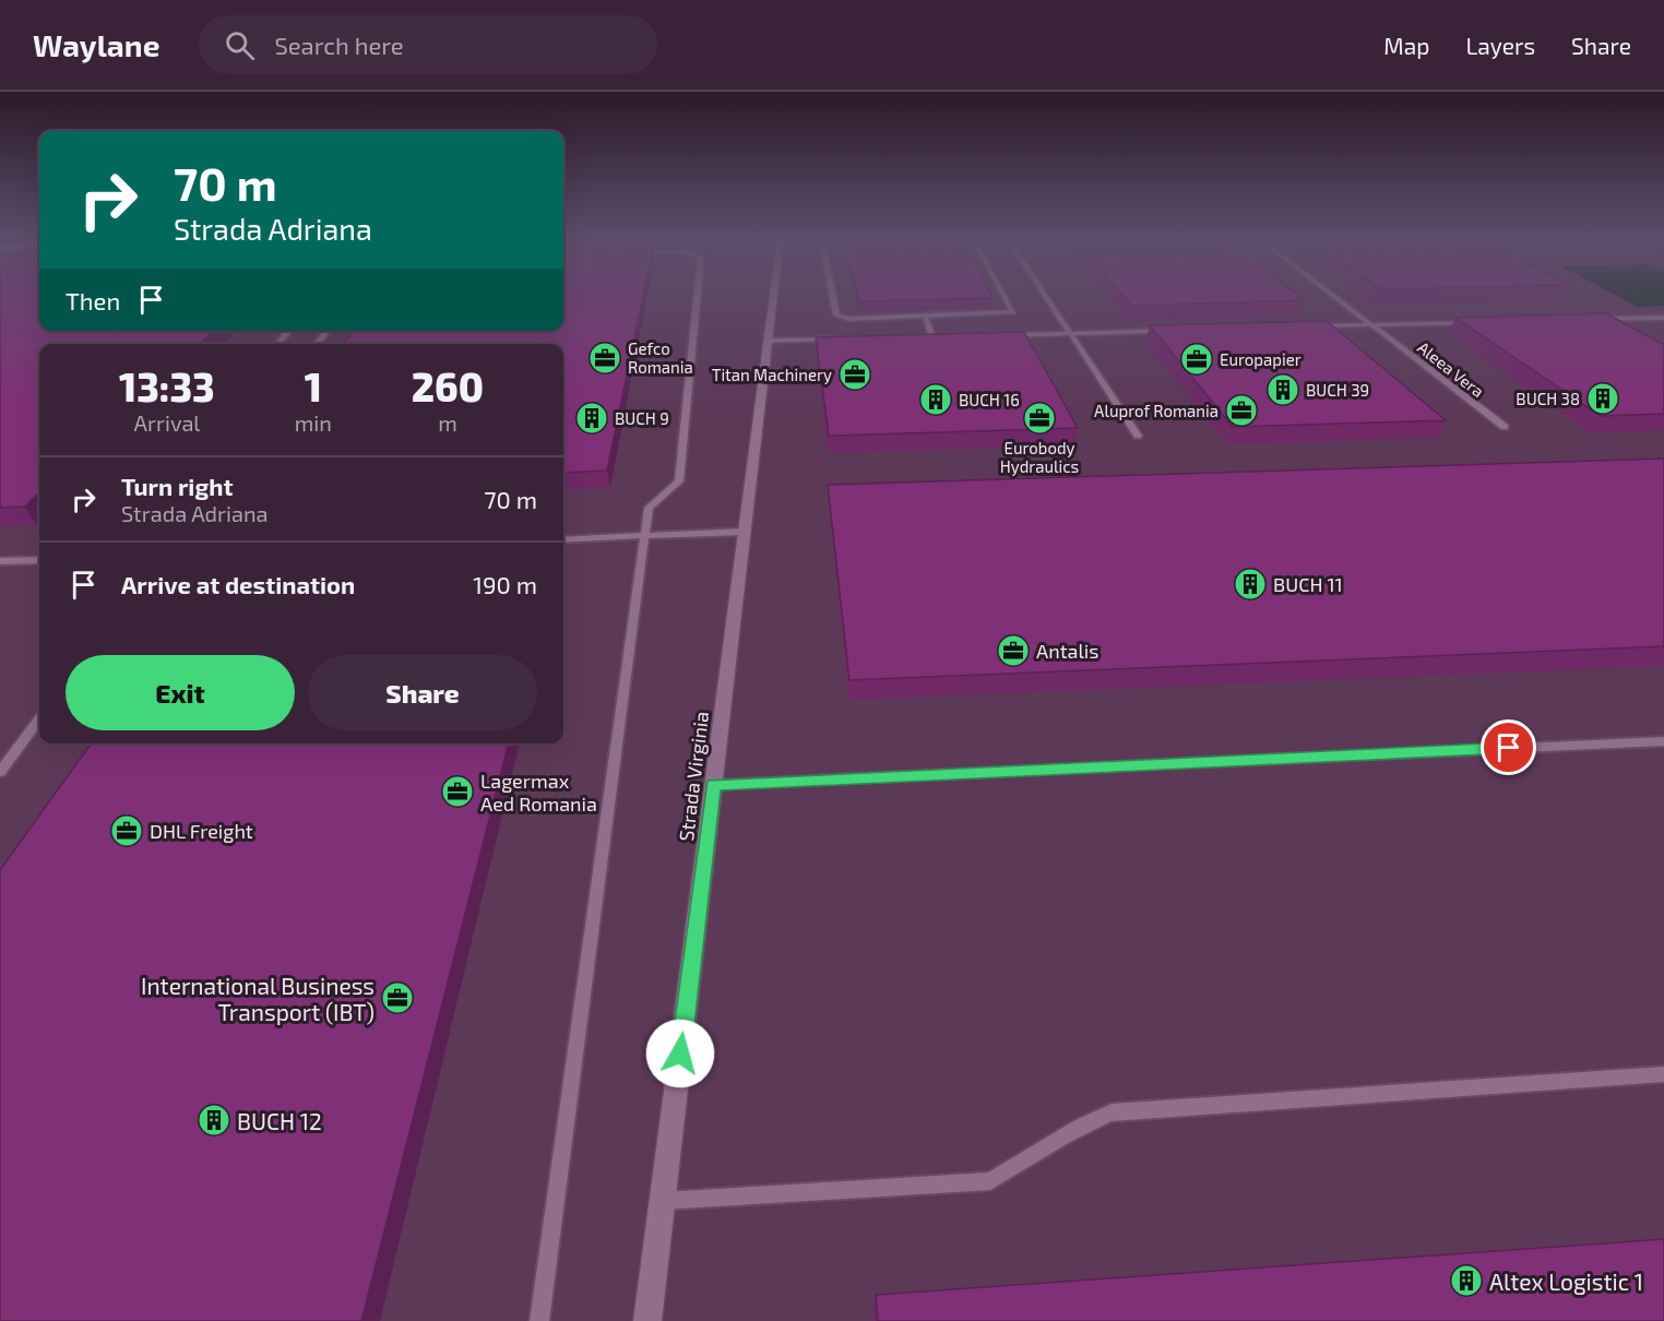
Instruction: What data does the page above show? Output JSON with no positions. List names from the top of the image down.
{
  "streets": {
    "street": ["Strada Virginia"],
    "lane": ["Aleea Vera"]
  },
  "places": {
    "office": [
      "Gefco Romania",
      "Europapier",
      "Titan Machinery",
      "Aluprof Romania",
      "Eurobody Hydraulics",
      "Antalis",
      "Lagermax Aed Romania",
      "DHL Freight",
      "International Business Transport (IBT)"
    ],
    "building": [
      "BUCH 39",
      "BUCH 38",
      "BUCH 16",
      "BUCH 9",
      "BUCH 11",
      "BUCH 12",
      "Altex Logistic 1"
    ]
  },
  "page": {
    "header": "Waylane",
    "search": "Search here",
    "nav": ["Map", "Layers", "Share"],
    "turn": ["70 m", "Strada Adriana"],
    "then": "Then",
    "eta": [
      "13:33",
      "Arrival",
      "1",
      "min",
      "260",
      "m"
    ],
    "list": [
      {
        "name": "Turn right",
        "note": "Strada Adriana",
        "value": "70 m"
      },
      {
        "name": "Arrive at destination",
        "value": "190 m"
      }
    ],
    "buttons": ["Exit", "Share"]
  }
}
